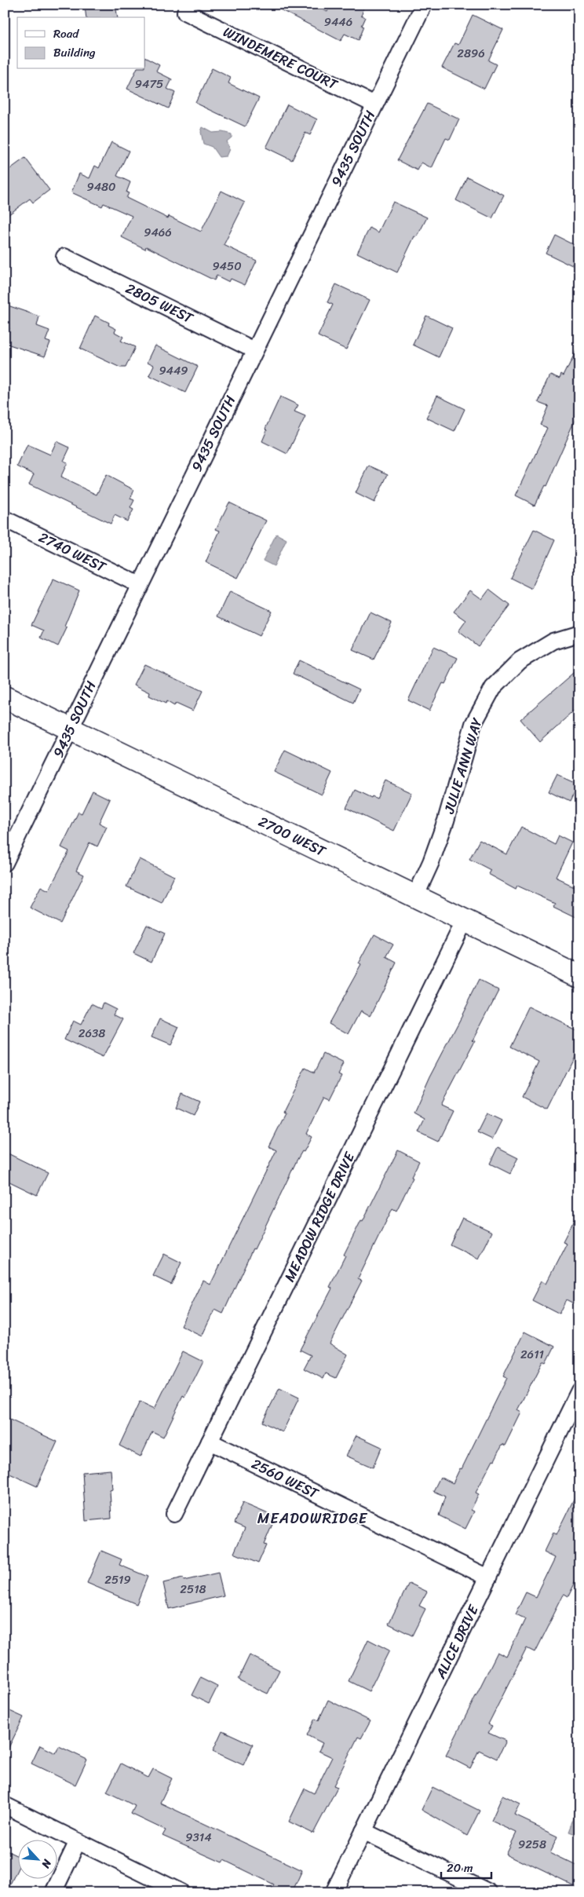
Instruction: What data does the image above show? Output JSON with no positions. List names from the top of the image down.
{
  "streets": {
    "main road": ["2700 WEST"],
    "street": [
      "WINDEMERE COURT",
      "9435 SOUTH",
      "2805 WEST",
      "2740 WEST",
      "JULIE ANN WAY",
      "MEADOW RIDGE DRIVE",
      "2560 WEST",
      "ALICE DRIVE"
    ]
  },
  "crossings": [
    ["WINDEMERE COURT", "9435 SOUTH"],
    ["9435 SOUTH", "2805 WEST"],
    ["9435 SOUTH", "2740 WEST"],
    ["9435 SOUTH", "2700 WEST"],
    ["JULIE ANN WAY", "2700 WEST"],
    ["2700 WEST", "MEADOW RIDGE DRIVE"],
    ["MEADOW RIDGE DRIVE", "2560 WEST"],
    ["2560 WEST", "ALICE DRIVE"]
  ],
  "districts": ["MEADOWRIDGE"],
  "house_numbers": [
    "9446",
    "2896",
    "9475",
    "9480",
    "9466",
    "9450",
    "9449",
    "2638",
    "2611",
    "2519",
    "2518",
    "9314",
    "9258"
  ],
  "legend": ["Road", "Building"],
  "scale_bar": "20 m",
  "north": "bottom right"
}
